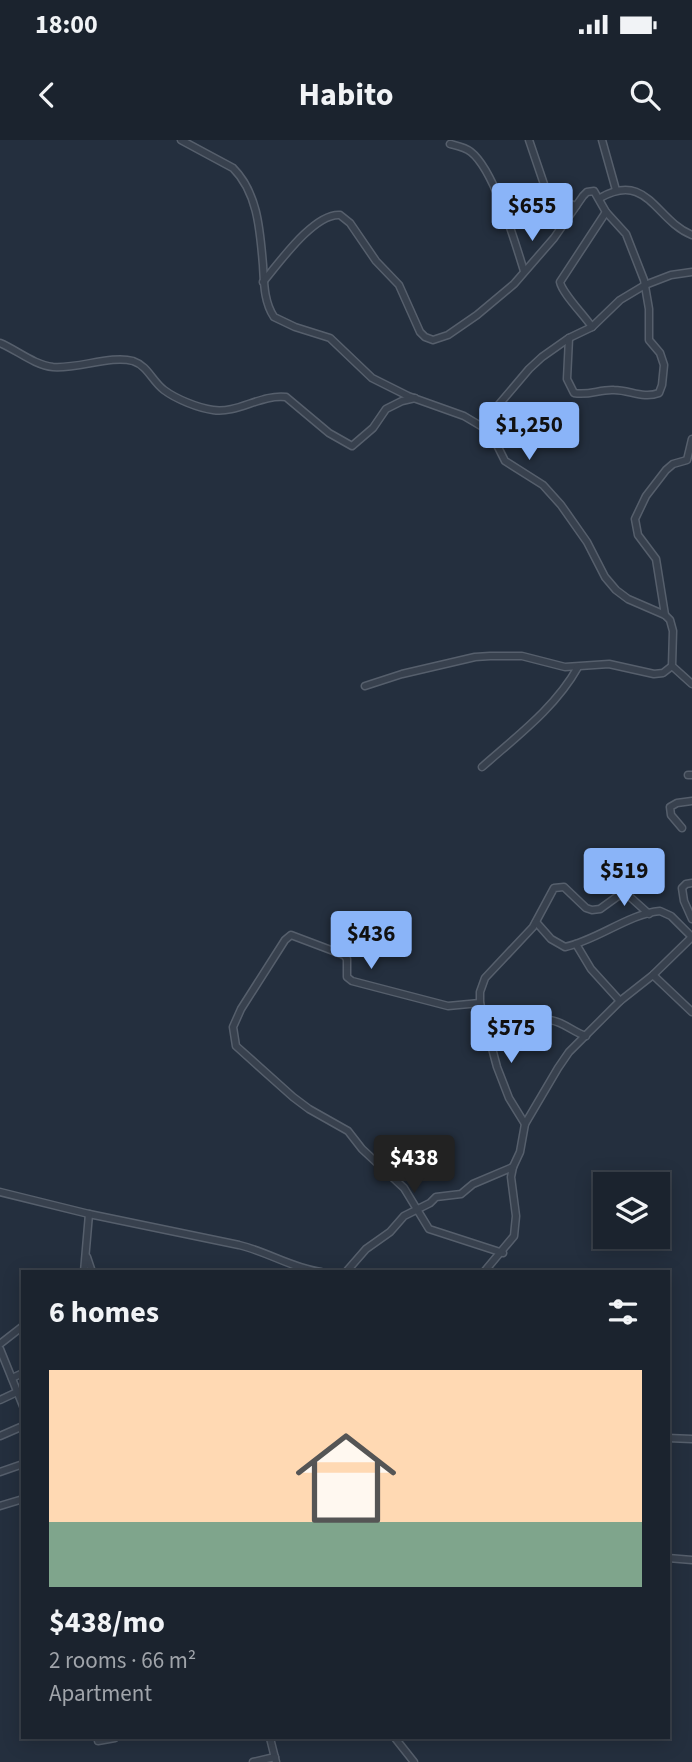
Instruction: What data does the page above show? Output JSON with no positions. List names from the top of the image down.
{
  "page": {
    "status": "18:00",
    "header": "Habito",
    "price": [
      "$655",
      "$1,250",
      "$519",
      "$436",
      "$575",
      "$438"
    ],
    "heading": "6 homes",
    "list": [
      {
        "name": "$438/mo",
        "note": "2 rooms · 66 m² · Apartment"
      }
    ]
  }
}
